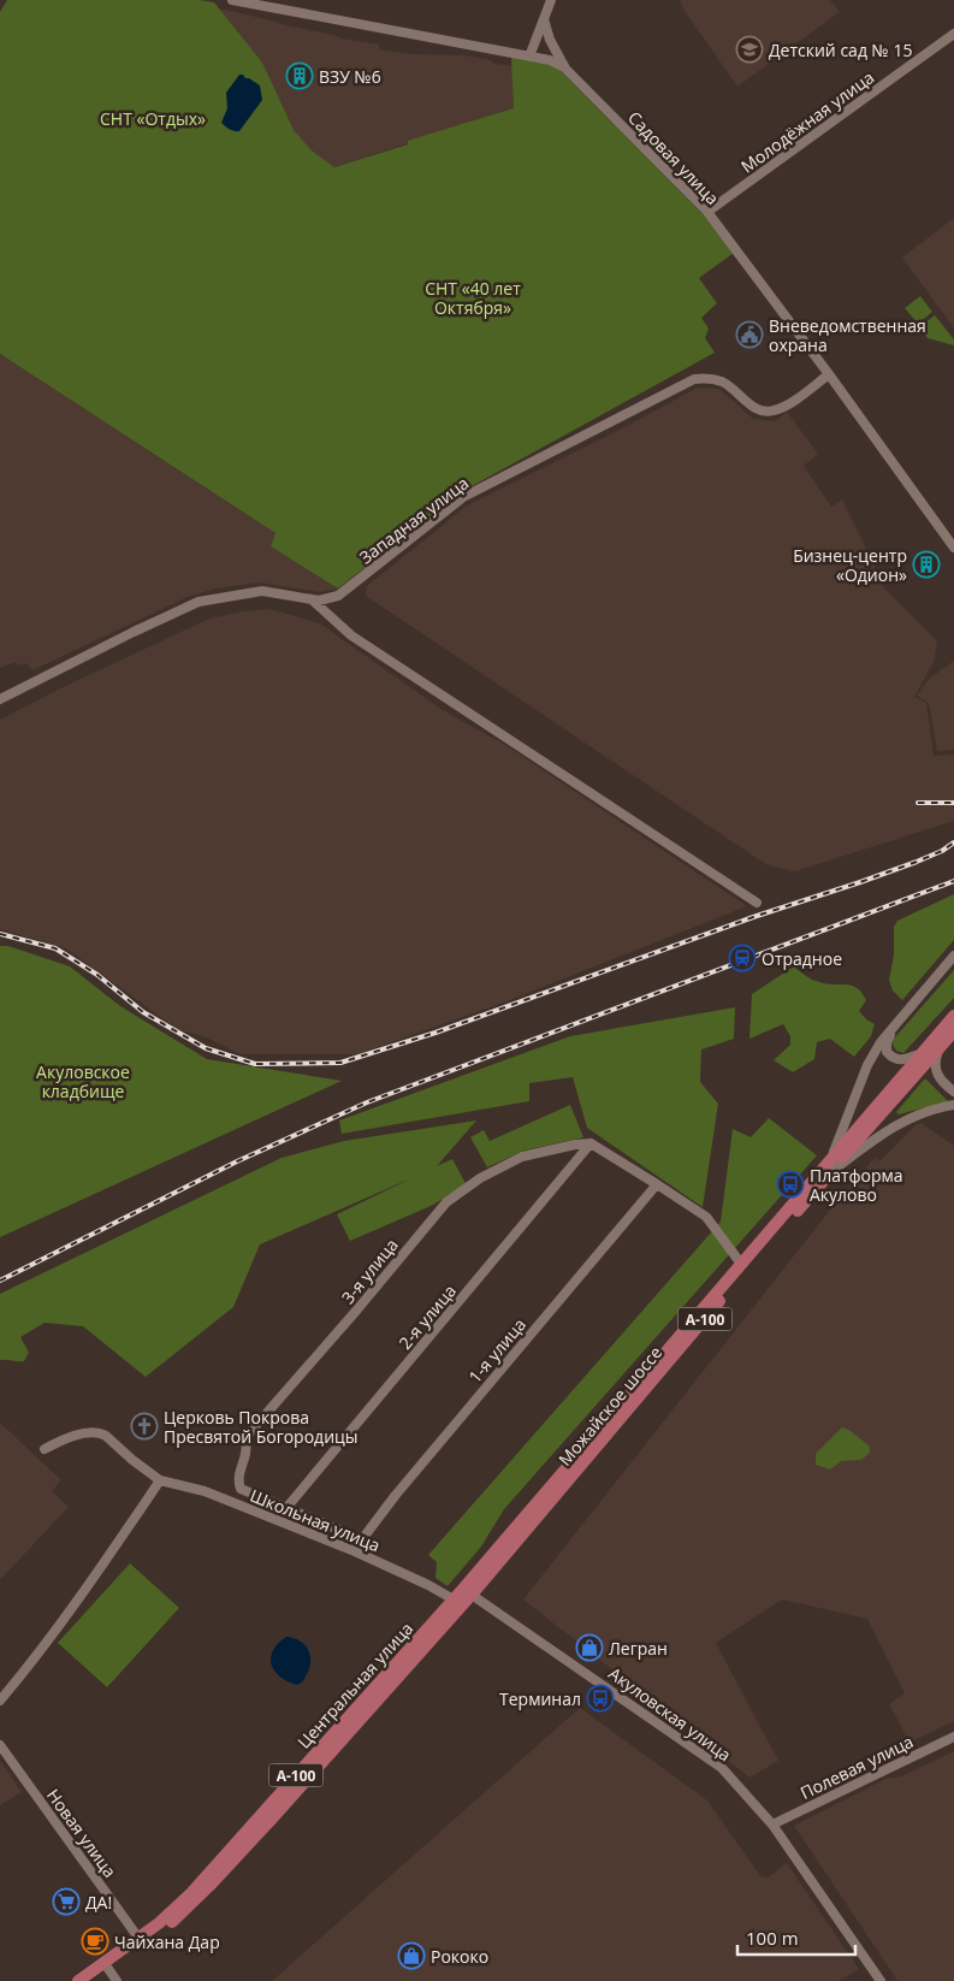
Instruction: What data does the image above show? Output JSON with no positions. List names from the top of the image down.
{
  "streets": {
    "main road": ["А-100", "Можайское шоссе", "Центральная улица"],
    "street": [
      "Молодёжная улица",
      "Садовая улица",
      "Западная улица",
      "3-я улица",
      "2-я улица",
      "1-я улица",
      "Школьная улица",
      "Акуловская улица",
      "Полевая улица",
      "Новая улица"
    ]
  },
  "crossings": [
    ["Молодёжная улица", "Садовая улица"],
    ["Садовая улица", "Западная улица"],
    ["3-я улица", "2-я улица"],
    ["1-я улица", "Школьная улица"],
    ["Можайское шоссе", "Школьная улица"],
    ["Можайское шоссе", "Центральная улица"],
    ["Можайское шоссе", "Акуловская улица"],
    ["Школьная улица", "Центральная улица"],
    ["Центральная улица", "Новая улица"],
    ["Акуловская улица", "Полевая улица"]
  ],
  "parks": ["СНТ «Отдых»", "СНТ «40 лет Октября»", "Акуловское кладбище"],
  "places": {
    "school or university": ["Детский сад № 15"],
    "building": ["ВЗУ №6", "Бизнец-центр «Одион»"],
    "public building": ["Вневедомственная охрана"],
    "station": ["Отрадное"],
    "bus stop": ["Платформа Акулово", "Терминал"],
    "church": ["Церковь Покрова Пресвятой Богородицы"],
    "shop": ["Легран", "Рококо"],
    "supermarket": ["ДА!"],
    "cafe": ["Чайхана Дар"]
  },
  "scale_bar": "100 m"
}
